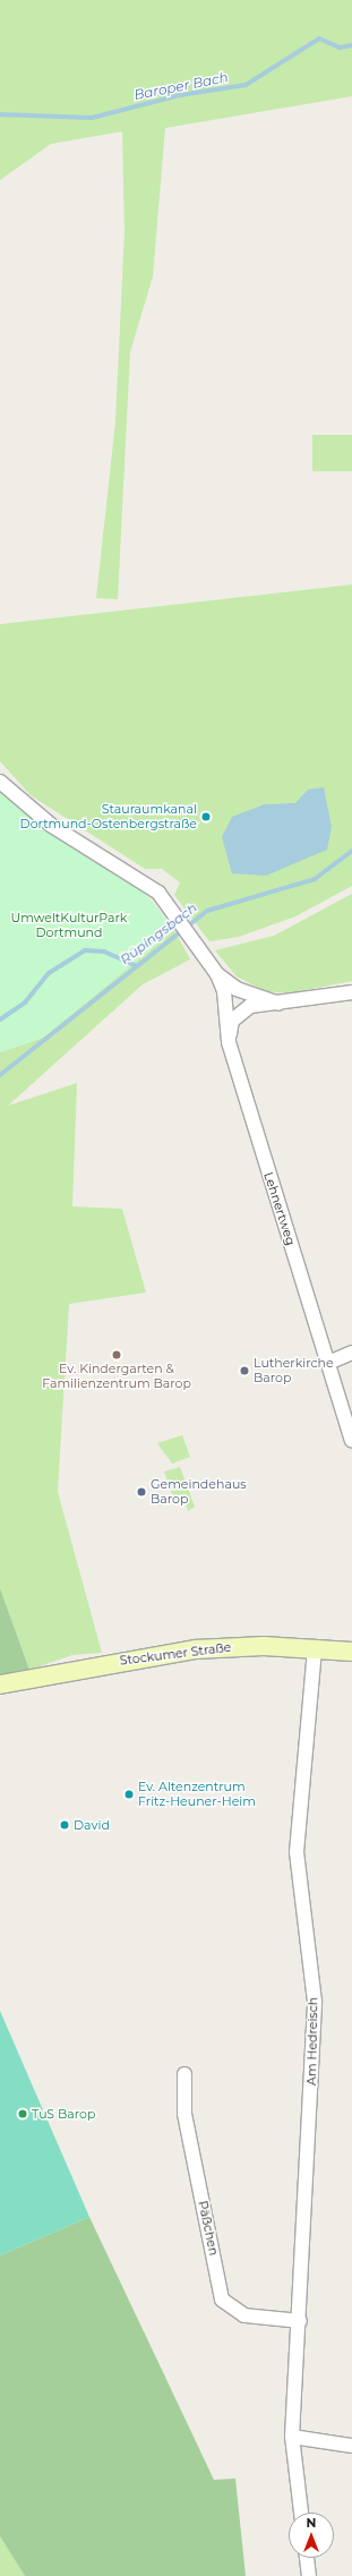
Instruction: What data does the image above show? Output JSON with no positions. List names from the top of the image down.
{
  "streets": {
    "main road": ["Stockumer Straße"],
    "street": ["Lehnertweg", "Am Hedreisch", "Päßchen"]
  },
  "crossings": [
    ["Stockumer Straße", "Am Hedreisch"],
    ["Am Hedreisch", "Päßchen"]
  ],
  "water": ["Baroper Bach", "Rüpingsbach"],
  "parks": ["UmweltKulturPark Dortmund"],
  "places": [
    "Stauraumkanal Dortmund-Ostenbergstraße",
    "Ev. Kindergarten & Familienzentrum Barop",
    "Lutherkirche Barop",
    "Gemeindehaus Barop",
    "Ev. Altenzentrum Fritz-Heuner-Heim",
    "David",
    "TuS Barop"
  ],
  "north": "top"
}
